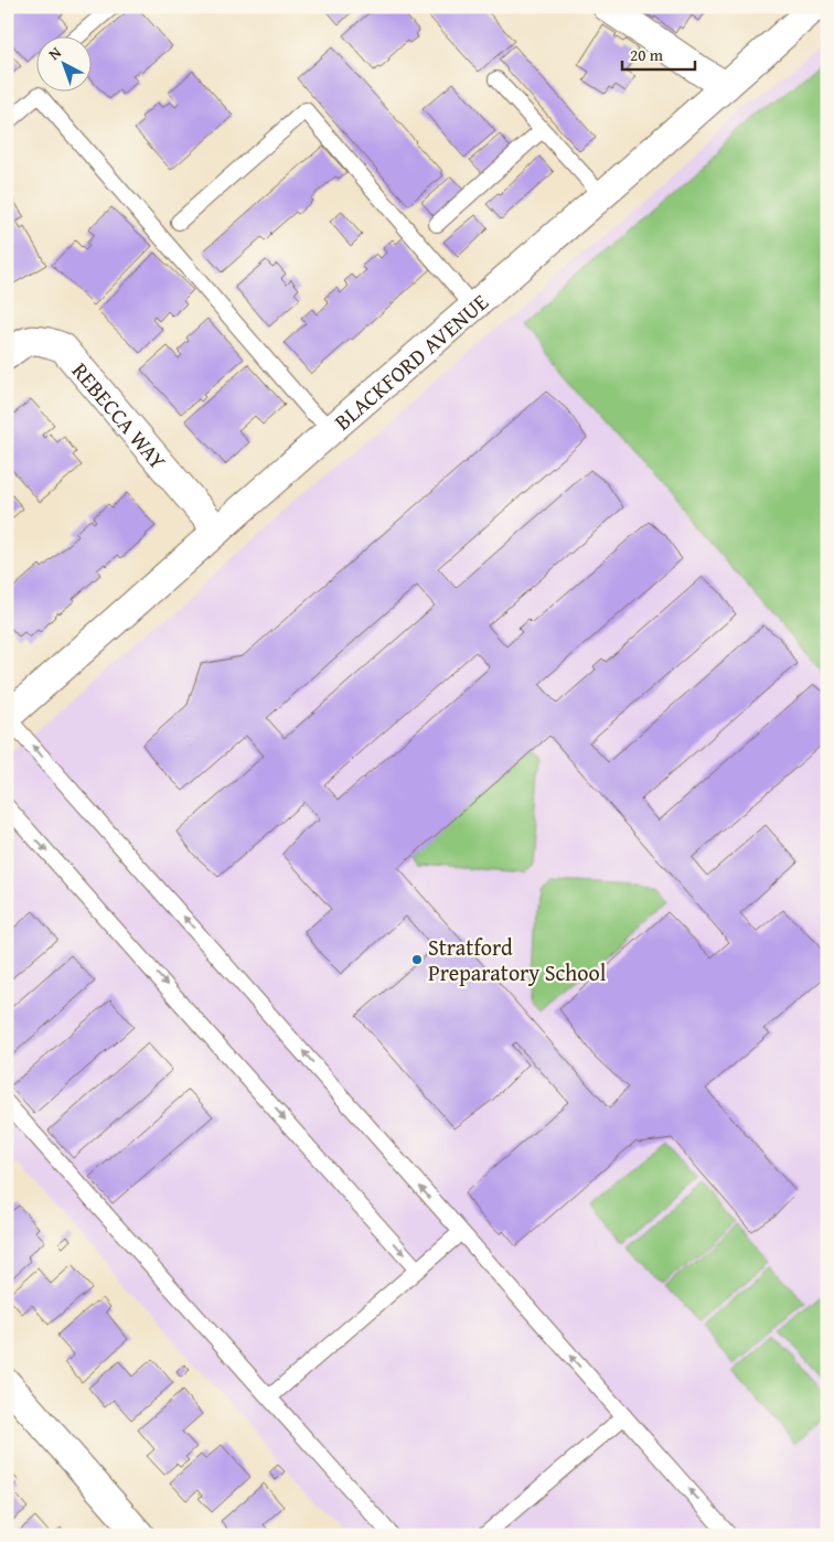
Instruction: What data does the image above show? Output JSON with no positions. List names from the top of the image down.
{
  "streets": {
    "street": ["BLACKFORD AVENUE", "REBECCA WAY"]
  },
  "crossings": [
    ["BLACKFORD AVENUE", "REBECCA WAY"]
  ],
  "places": ["Stratford Preparatory School"],
  "scale_bar": "20 m",
  "north": "top left"
}
